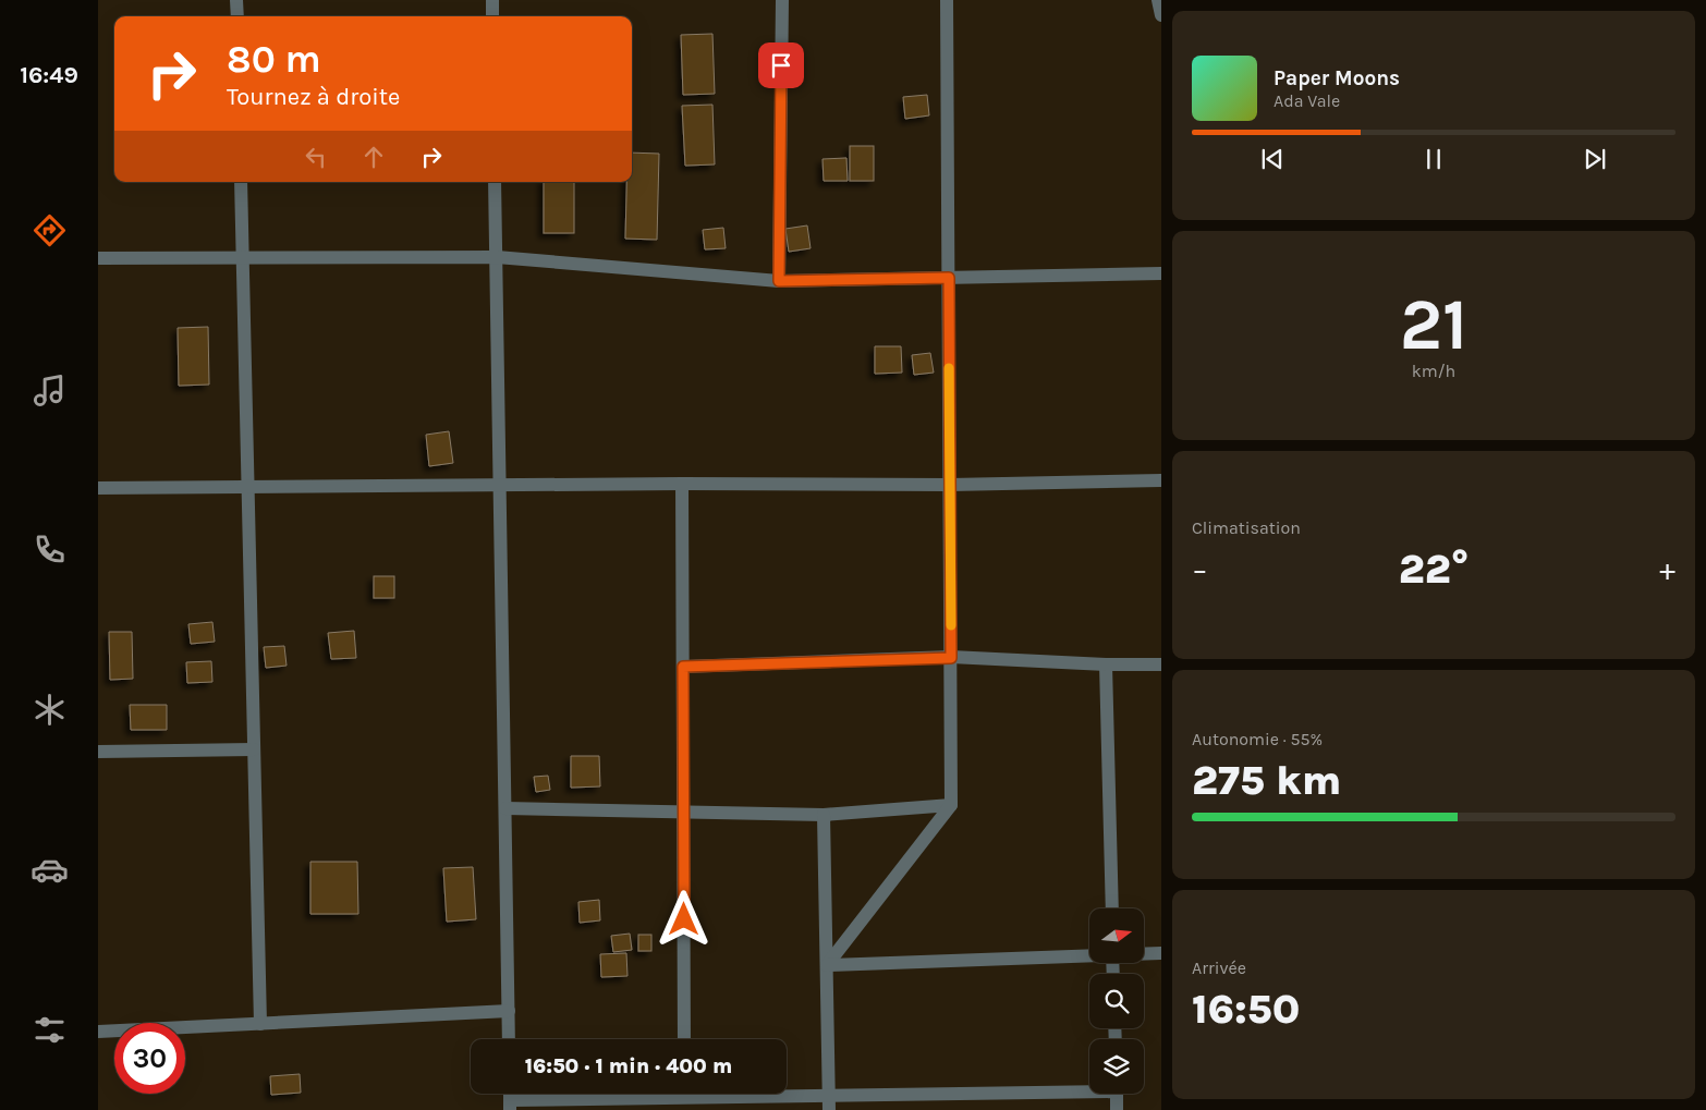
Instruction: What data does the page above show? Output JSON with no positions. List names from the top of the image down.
{
  "north": "right",
  "page": {
    "tabs": "16:49",
    "turn": ["80 m", "Tournez à droite"],
    "song": ["Paper Moons", "Ada Vale"],
    "tile": [
      ["21", "km/h"],
      "Climatisation",
      ["Autonomie · 55%", "275 km"],
      ["Arrivée", "16:50"]
    ],
    "heat": ["−", "22°", "+"],
    "limit": "30",
    "trip": "16:50 · 1 min · 400 m"
  }
}
